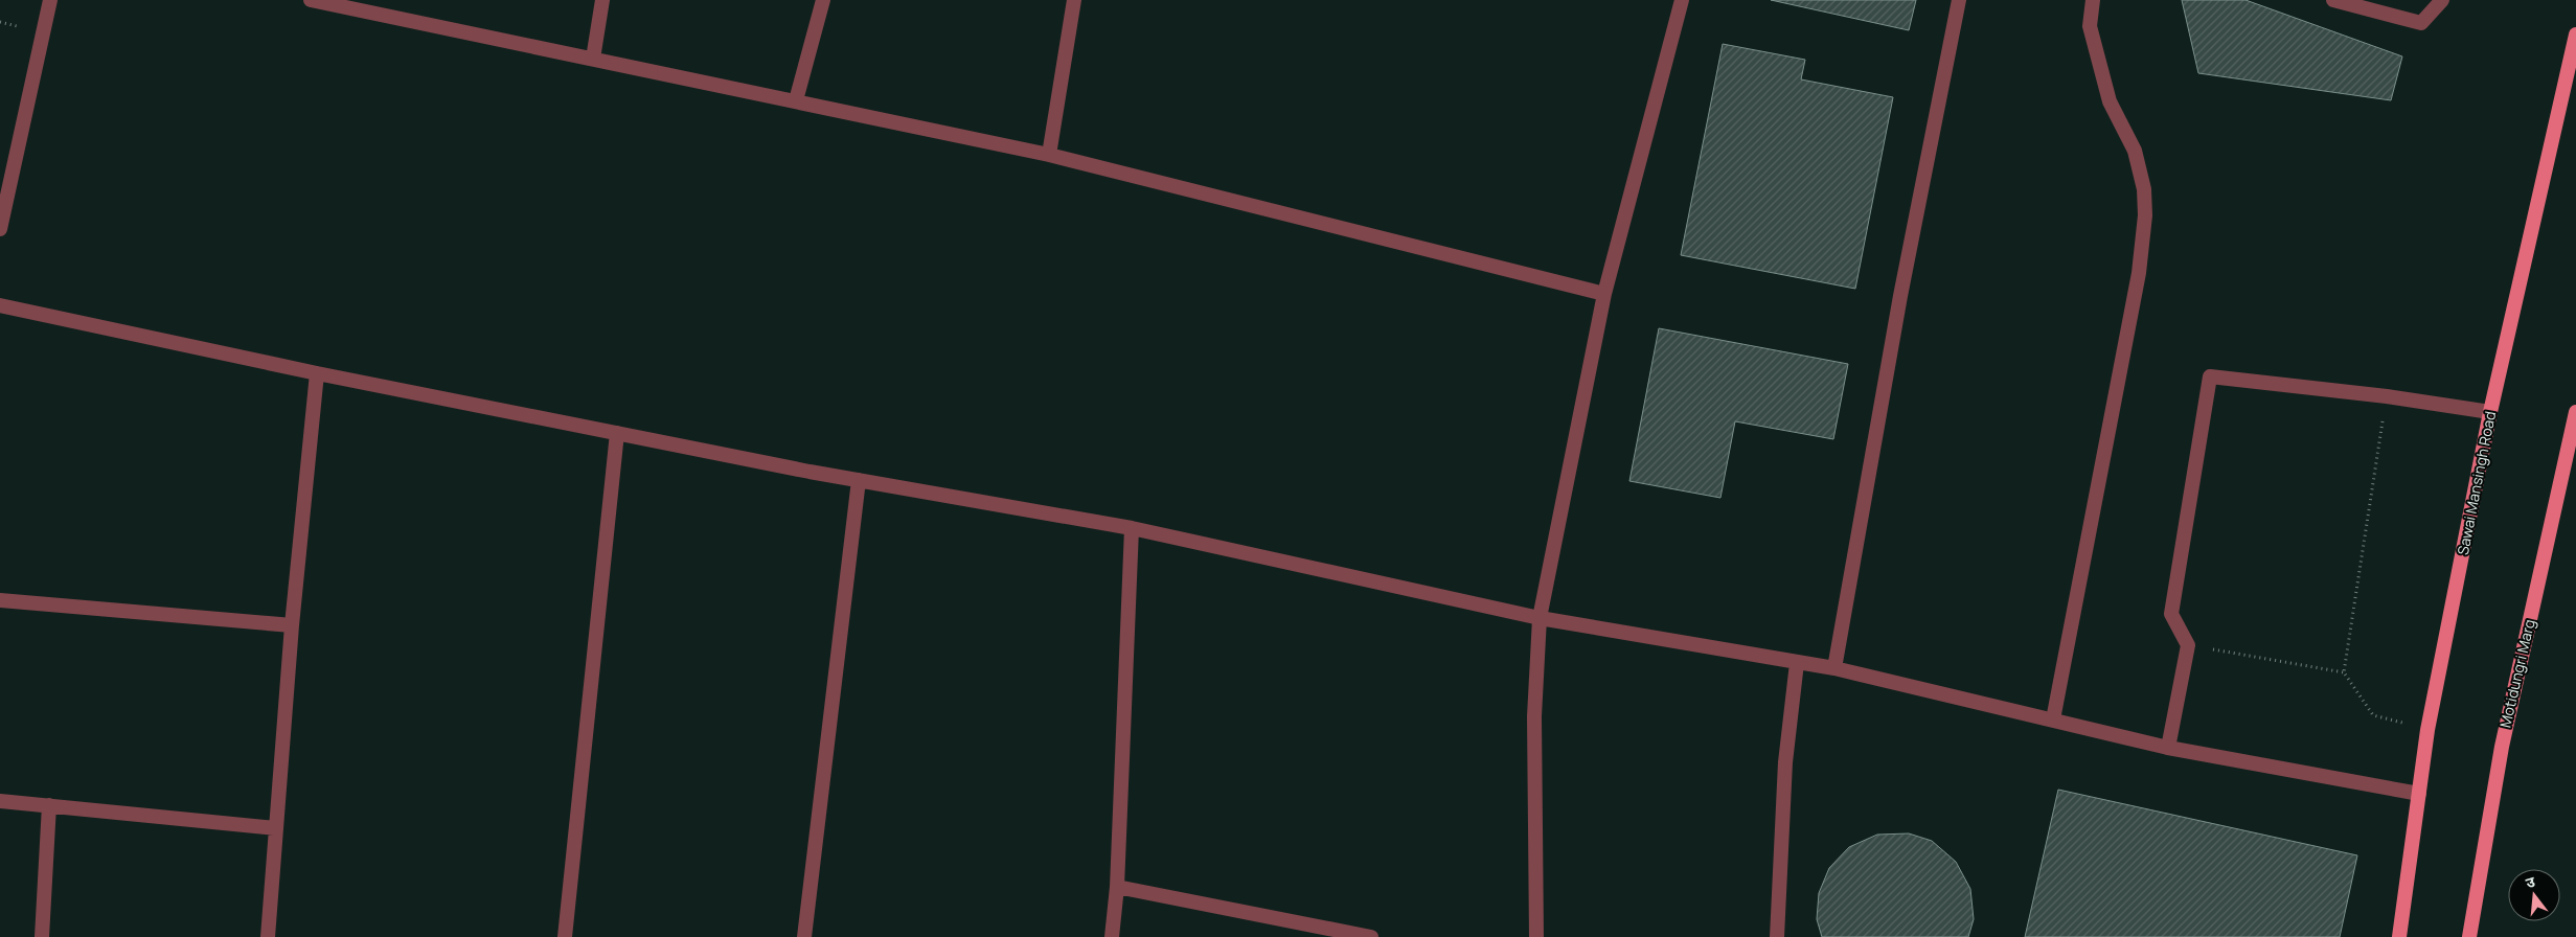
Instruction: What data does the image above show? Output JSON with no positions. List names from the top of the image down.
{
  "streets": {
    "main road": ["Sawai Mansingh Road", "Motidungri Marg"]
  },
  "north": "top"
}
